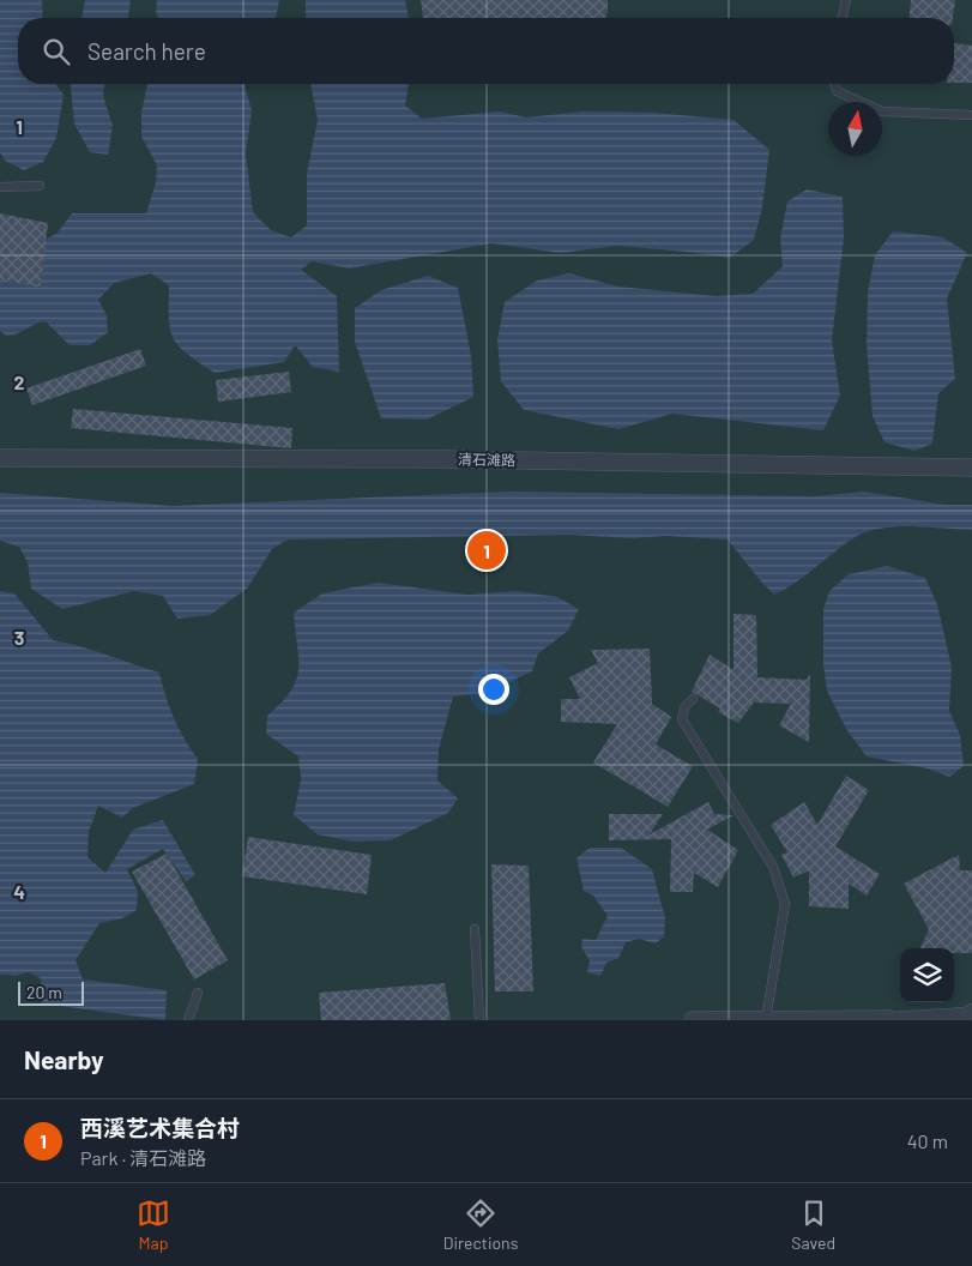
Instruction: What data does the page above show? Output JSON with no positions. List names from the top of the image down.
{
  "streets": {
    "street": ["清石滩路"]
  },
  "scale_bar": "20 m",
  "north": "top",
  "page": {
    "search": "Search here",
    "pins": "1",
    "scale": "20 m",
    "heading": "Nearby",
    "list": [
      {
        "mark": "1",
        "name": "西溪艺术集合村",
        "note": "Park · 清石滩路",
        "value": "40 m"
      }
    ],
    "nav": ["Map", "Directions", "Saved"]
  },
  "grid": {
    "rows": [
      "1",
      "2",
      "3",
      "4"
    ]
  }
}
